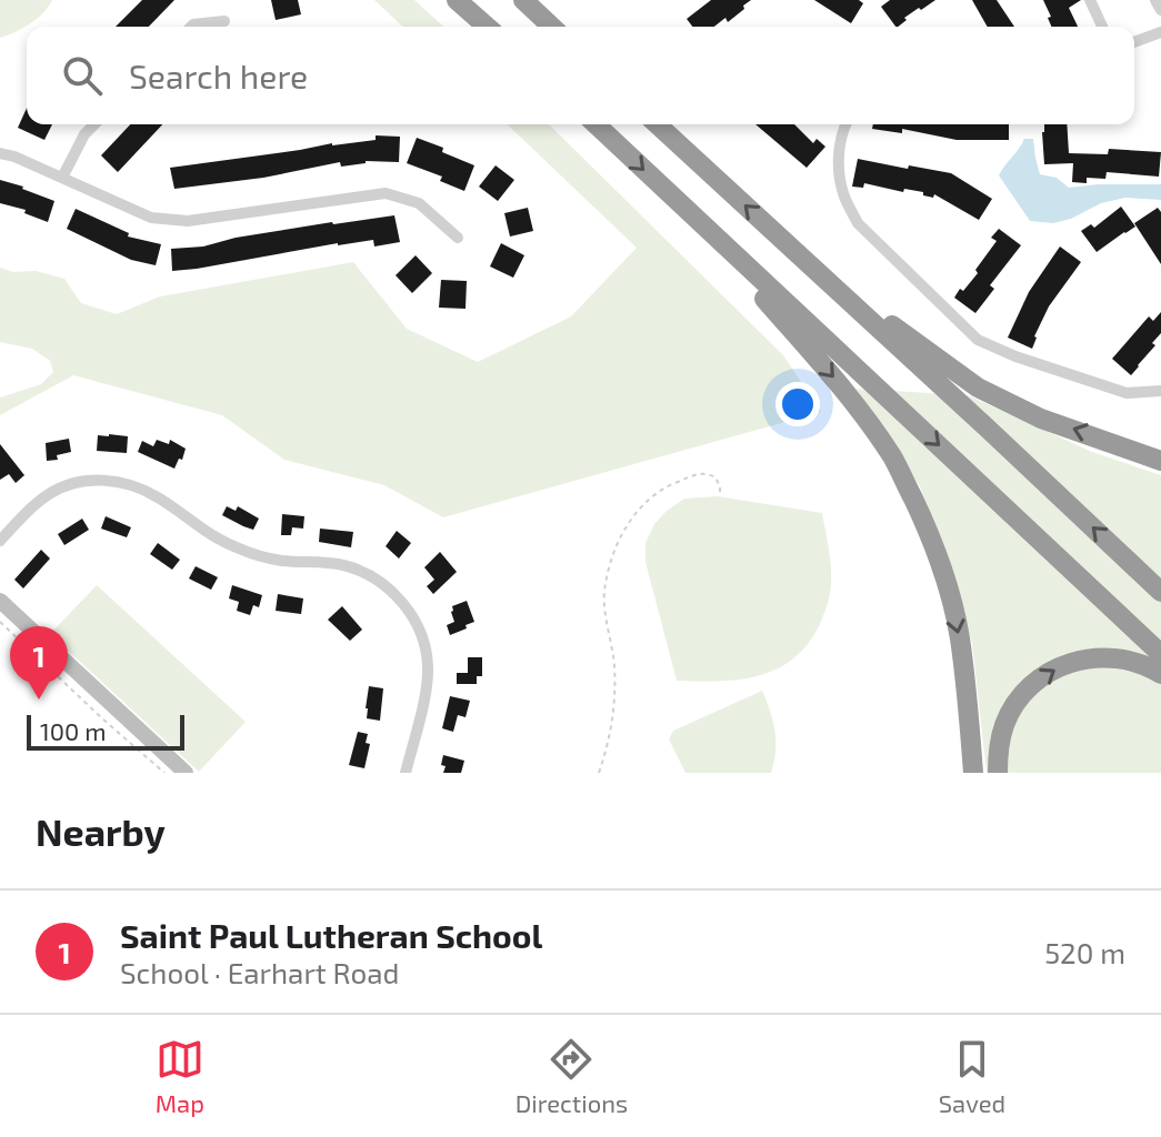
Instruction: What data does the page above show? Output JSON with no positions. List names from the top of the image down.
{
  "scale_bar": "100 m",
  "page": {
    "search": "Search here",
    "pins": "1",
    "scale": "100 m",
    "heading": "Nearby",
    "list": [
      {
        "mark": "1",
        "name": "Saint Paul Lutheran School",
        "note": "School · Earhart Road",
        "value": "520 m"
      }
    ],
    "nav": ["Map", "Directions", "Saved"]
  }
}
